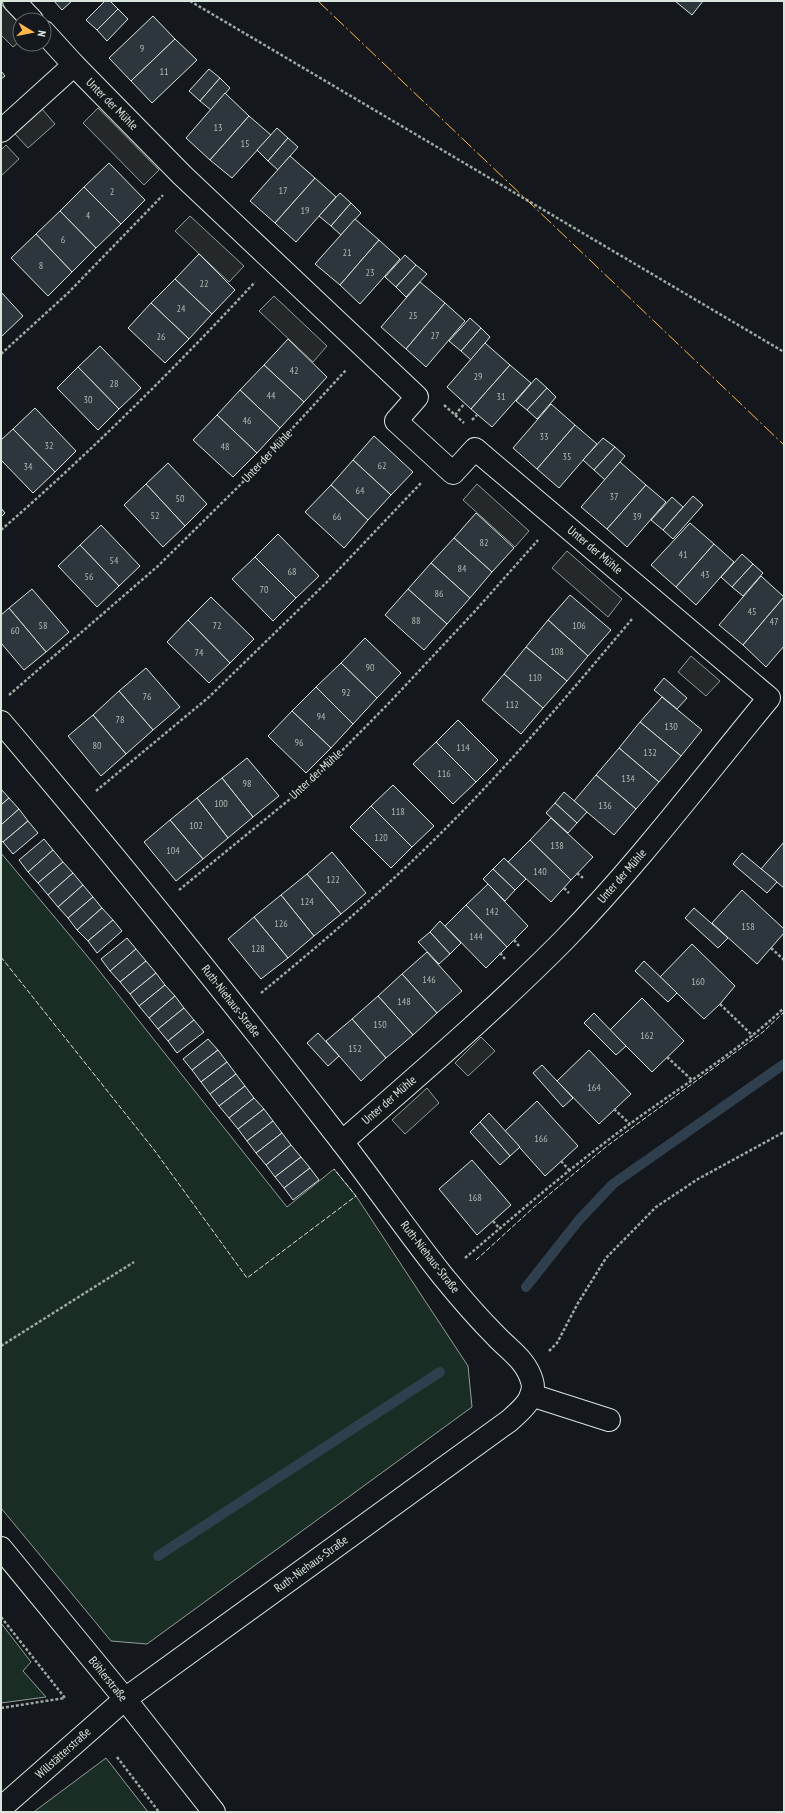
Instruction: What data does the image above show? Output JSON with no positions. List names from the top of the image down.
{
  "streets": {
    "street": [
      "Unter der Mühle",
      "Ruth-Niehaus-Straße",
      "Böhlerstraße",
      "Willstätterstraße"
    ]
  },
  "crossings": [
    ["Unter der Mühle", "Ruth-Niehaus-Straße"],
    ["Ruth-Niehaus-Straße", "Böhlerstraße"],
    ["Ruth-Niehaus-Straße", "Willstätterstraße"],
    ["Böhlerstraße", "Willstätterstraße"]
  ],
  "house_numbers": [
    "9",
    "11",
    "13",
    "15",
    "17",
    "2",
    "19",
    "4",
    "6",
    "21",
    "8",
    "23",
    "22",
    "24",
    "25",
    "27",
    "26",
    "42",
    "29",
    "28",
    "44",
    "31",
    "30",
    "46",
    "33",
    "32",
    "48",
    "35",
    "62",
    "34",
    "64",
    "37",
    "50",
    "52",
    "66",
    "39",
    "82",
    "41",
    "54",
    "84",
    "68",
    "43",
    "56",
    "70",
    "86",
    "45",
    "88",
    "47",
    "58",
    "72",
    "106",
    "60",
    "108",
    "74",
    "90",
    "110",
    "92",
    "76",
    "112",
    "94",
    "78",
    "130",
    "96",
    "80",
    "114",
    "132",
    "116",
    "134",
    "98",
    "100",
    "136",
    "118",
    "102",
    "120",
    "138",
    "104",
    "140",
    "122",
    "124",
    "142",
    "126",
    "158",
    "144",
    "128",
    "146",
    "160",
    "148",
    "150",
    "162",
    "152",
    "164",
    "166",
    "168"
  ],
  "north": "right"
}
